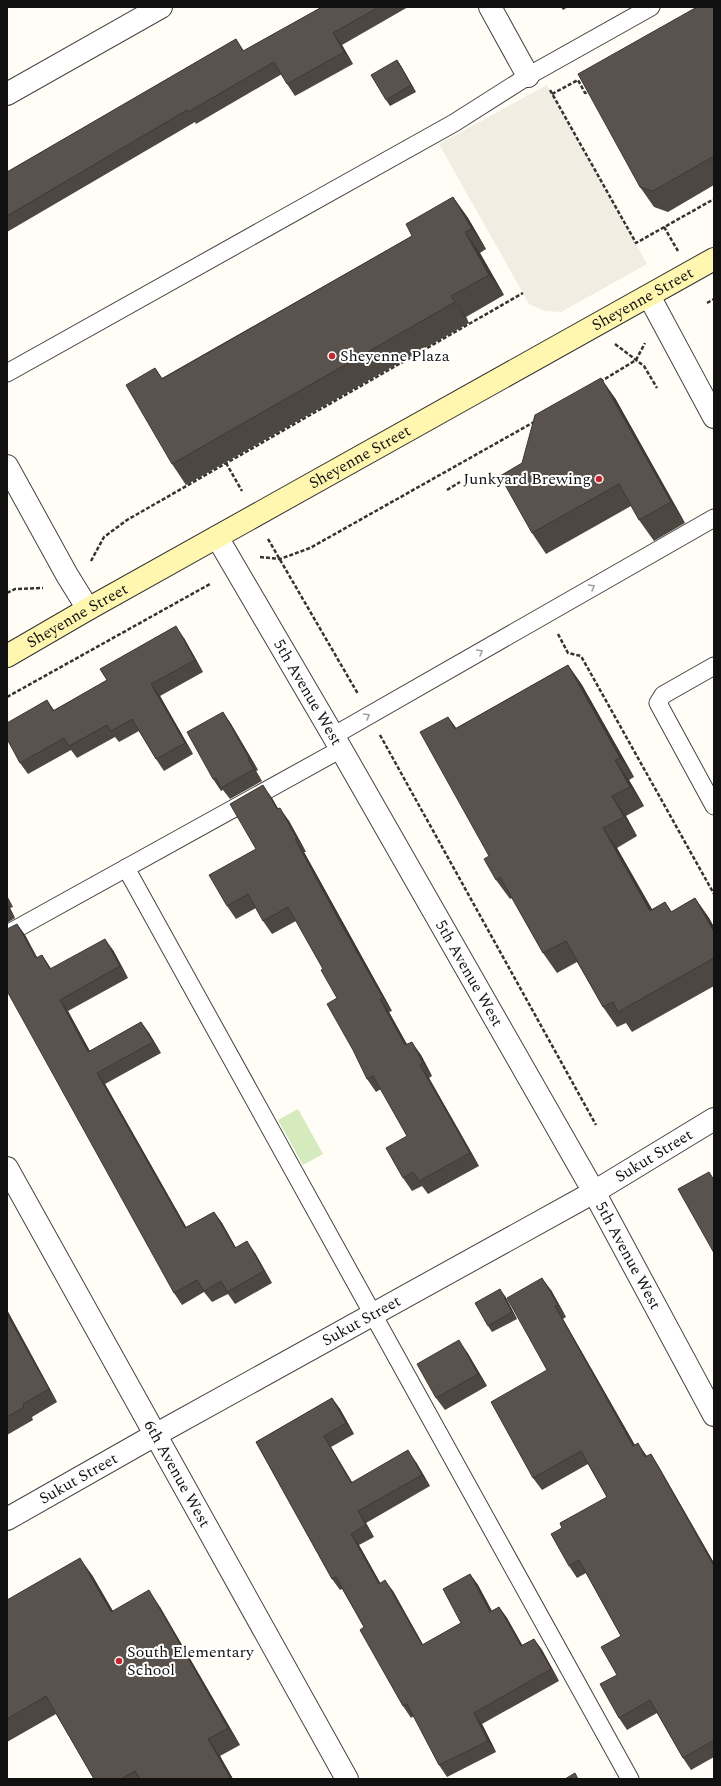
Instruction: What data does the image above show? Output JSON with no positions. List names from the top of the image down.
{
  "streets": {
    "main road": ["Sheyenne Street"],
    "street": ["5th Avenue West", "Sukut Street", "6th Avenue West"]
  },
  "crossings": [
    ["Sheyenne Street", "5th Avenue West"],
    ["5th Avenue West", "Sukut Street"],
    ["Sukut Street", "6th Avenue West"]
  ],
  "places": ["Sheyenne Plaza", "Junkyard Brewing", "South Elementary School"]
}
